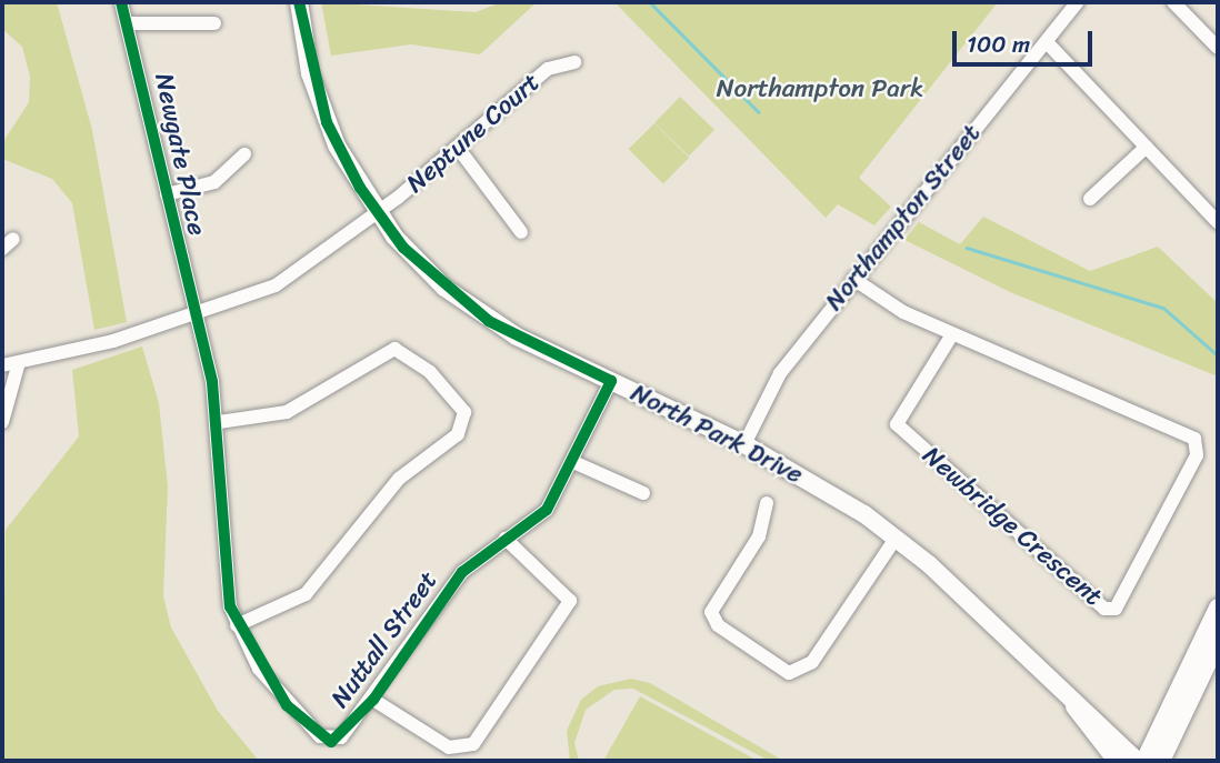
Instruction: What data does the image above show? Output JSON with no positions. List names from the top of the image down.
{
  "streets": {
    "main road": ["North Park Drive"],
    "street": [
      "Neptune Court",
      "Newgate Place",
      "Northampton Street",
      "Newbridge Crescent",
      "Nuttall Street"
    ]
  },
  "crossings": [
    ["Neptune Court", "Newgate Place"],
    ["Neptune Court", "North Park Drive"],
    ["Neptune Court", "Nuttall Street"],
    ["Newgate Place", "Nuttall Street"],
    ["Northampton Street", "North Park Drive"],
    ["Northampton Street", "Newbridge Crescent"],
    ["North Park Drive", "Nuttall Street"]
  ],
  "parks": ["Northampton Park"],
  "scale_bar": "100 m"
}
